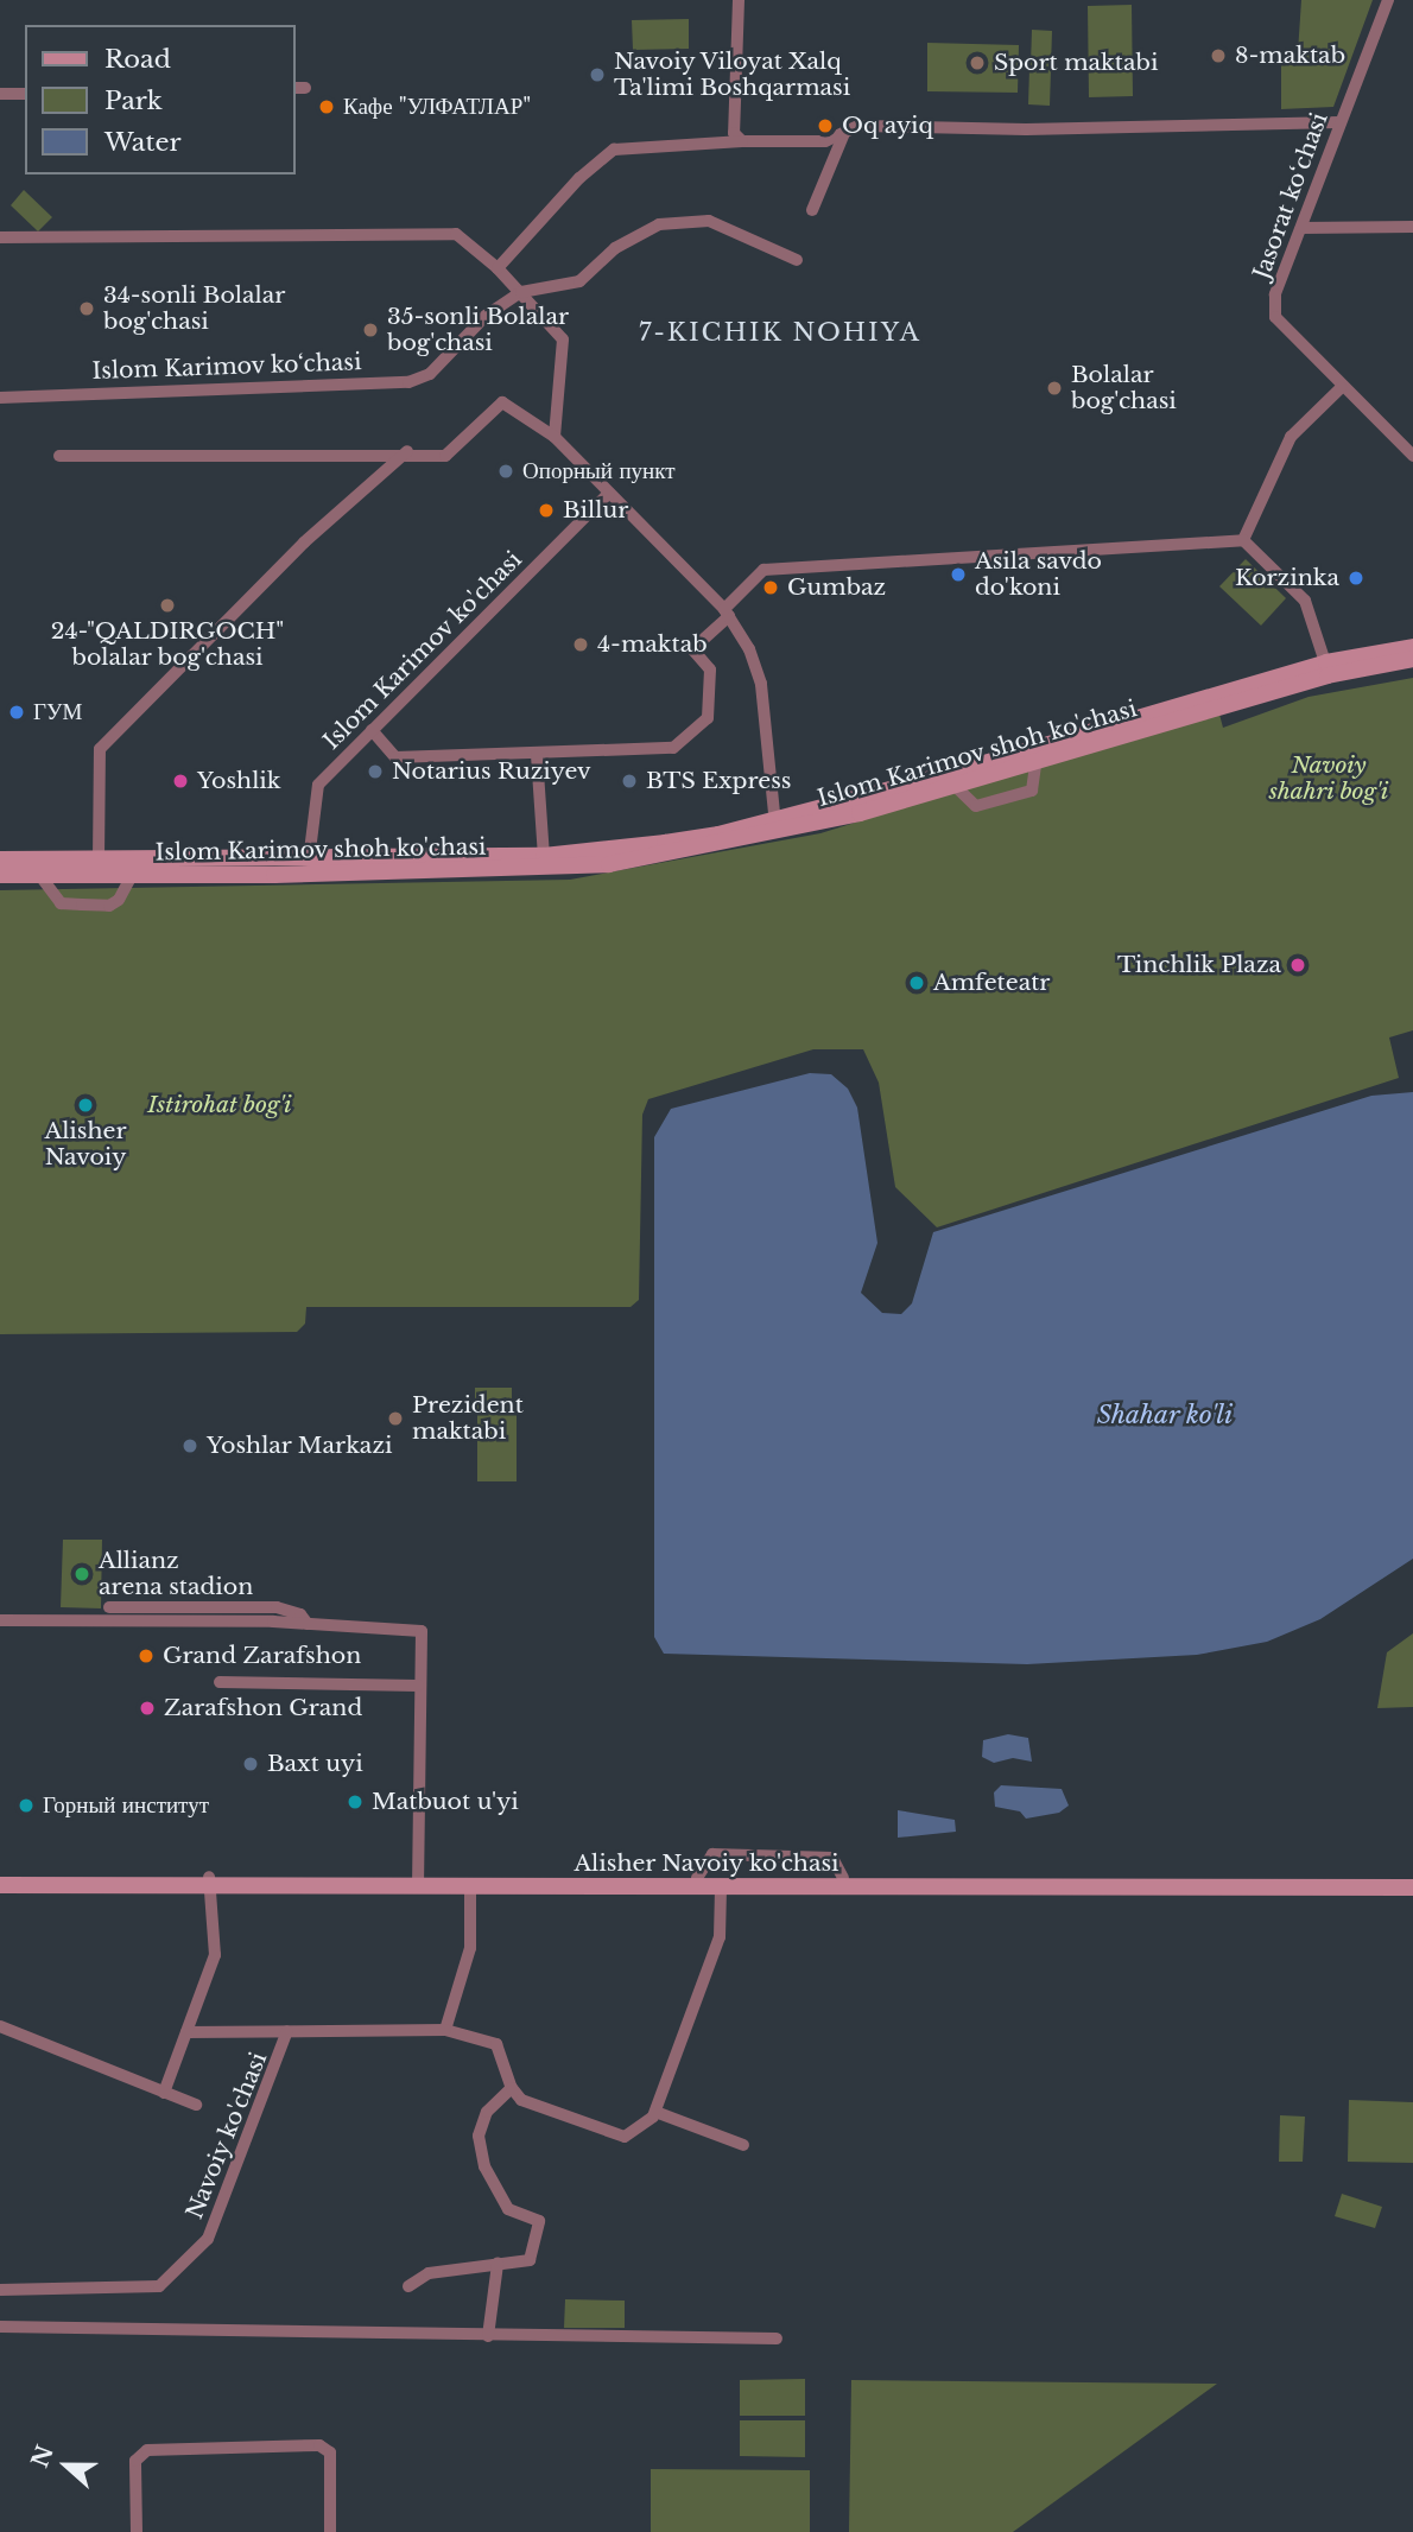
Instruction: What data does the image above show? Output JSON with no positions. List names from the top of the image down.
{
  "streets": {
    "main road": ["Islom Karimov shoh ko'chasi", "Alisher Navoiy ko'chasi"],
    "street": [
      "Jasorat ko‘chasi",
      "Islom Karimov ko‘chasi",
      "Islom Karimov ko'chasi",
      "Navoiy ko'chasi"
    ]
  },
  "crossings": [
    ["Islom Karimov ko'chasi", "Islom Karimov shoh ko'chasi"]
  ],
  "districts": ["7-KICHIK NOHIYA"],
  "water": ["Shahar ko'li"],
  "parks": ["Navoiy shahri bog'i", "Istirohat bog'i"],
  "places": [
    "8-maktab",
    "Sport maktabi",
    "Navoiy Viloyat Xalq Ta'limi Boshqarmasi",
    "Кафе \"УЛФАТЛАР\"",
    "Oq ayiq",
    "34-sonli Bolalar bog'chasi",
    "35-sonli Bolalar bog'chasi",
    "Bolalar bog'chasi",
    "Опорный пункт",
    "Billur",
    "Asila savdo do'koni",
    "Korzinka",
    "Gumbaz",
    "24-\"QALDIRGOCH\" bolalar bog'chasi",
    "4-maktab",
    "ГУМ",
    "Notarius Ruziyev",
    "Yoshlik",
    "BTS Express",
    "Tinchlik Plaza",
    "Amfeteatr",
    "Alisher Navoiy",
    "Prezident maktabi",
    "Yoshlar Markazi",
    "Allianz arena stadion",
    "Grand Zarafshon",
    "Zarafshon Grand",
    "Baxt uyi",
    "Matbuot u'yi",
    "Горный институт"
  ],
  "legend": ["Road", "Park", "Water"],
  "north": "left"
}
